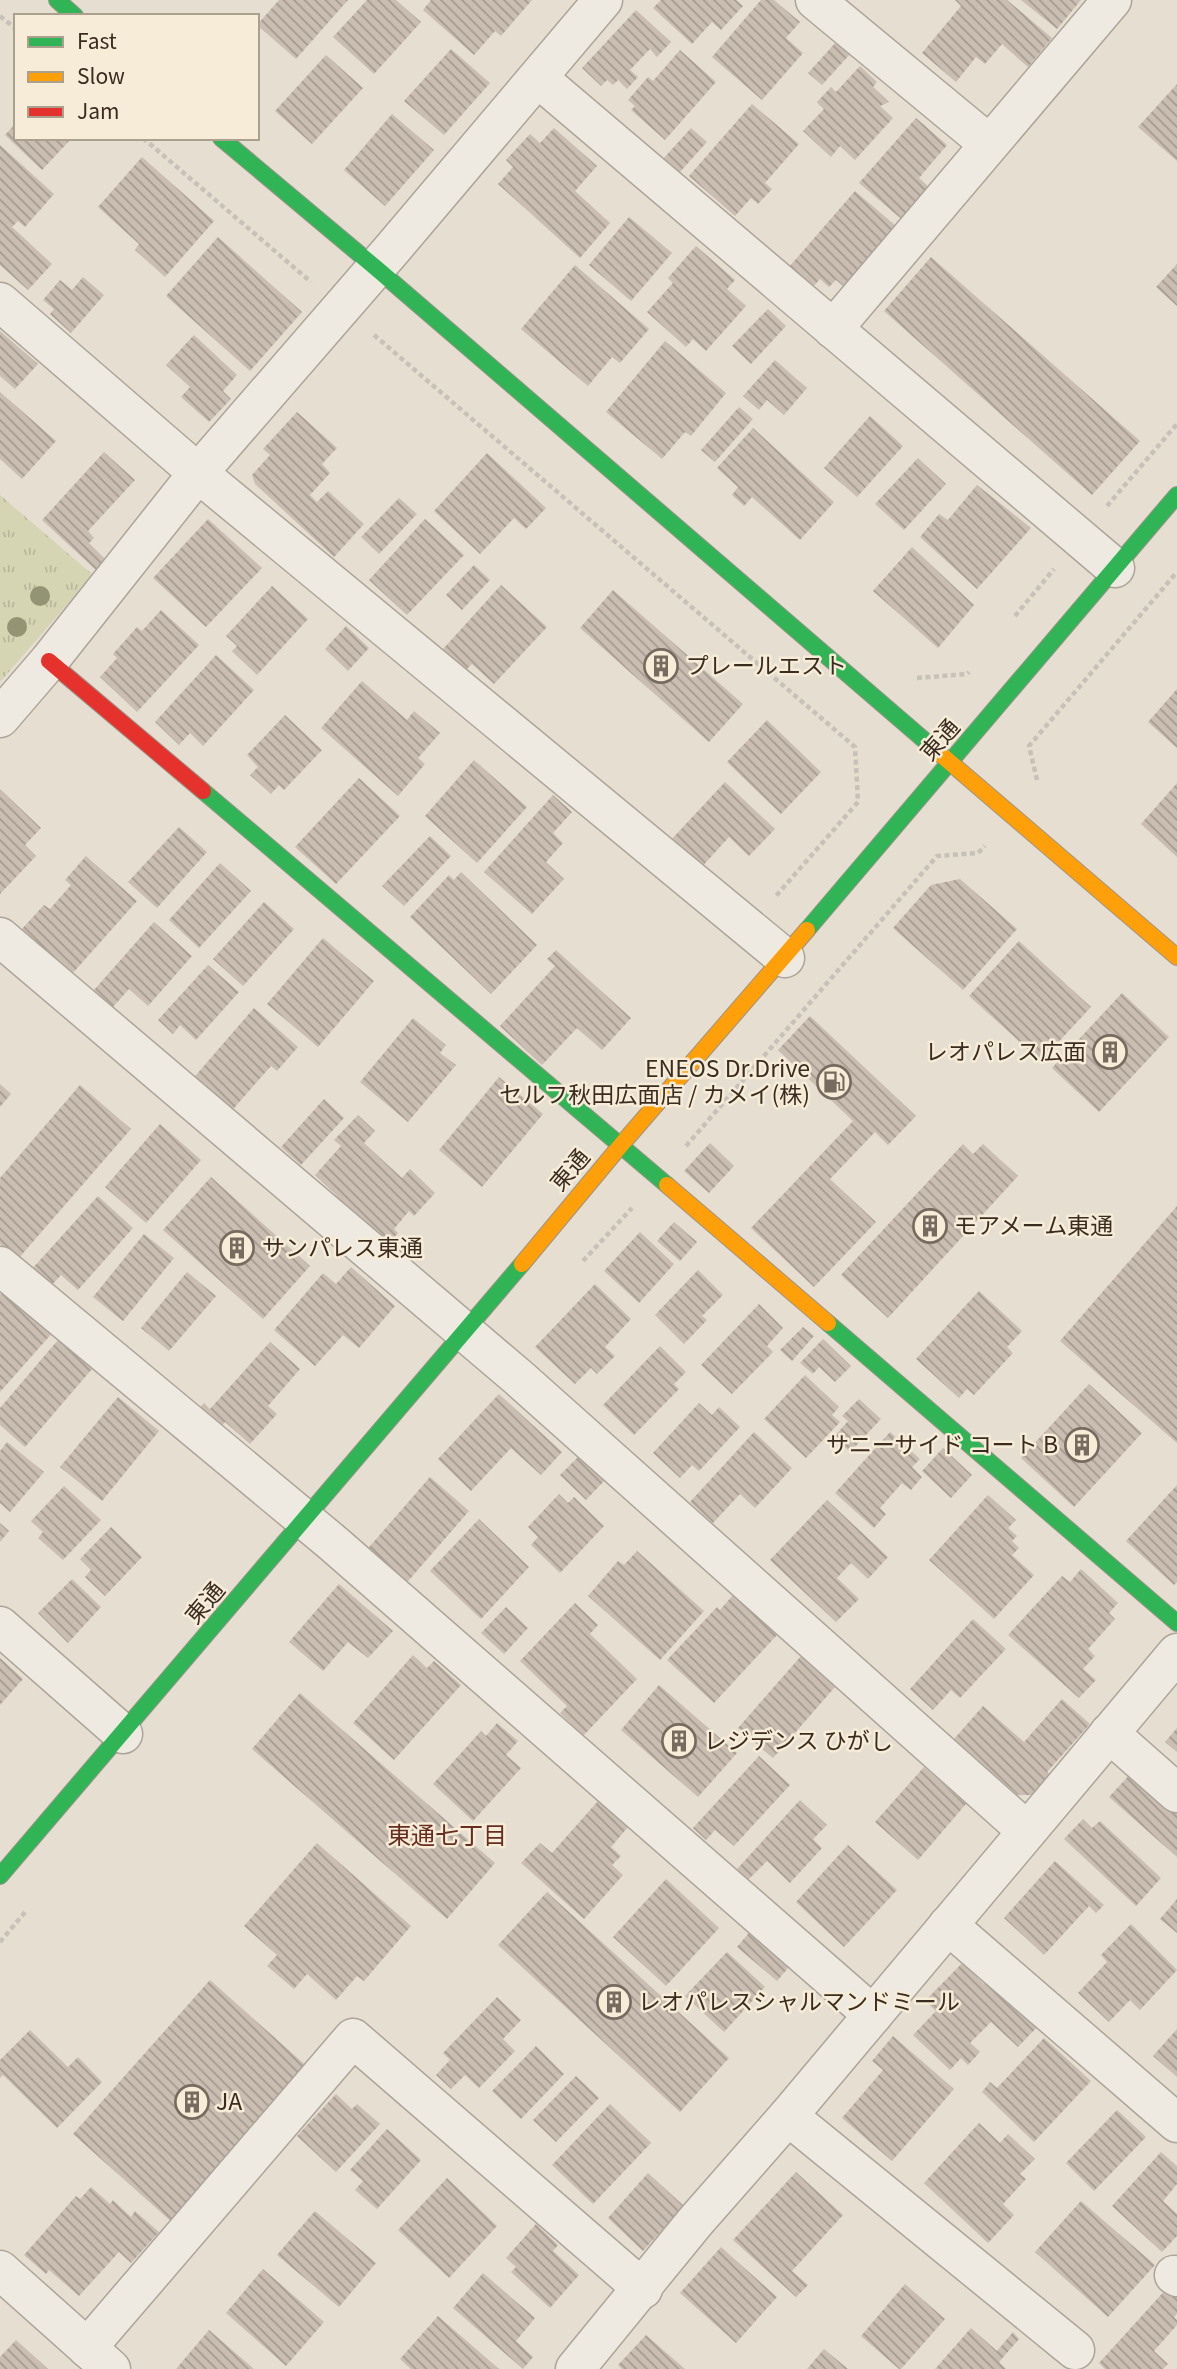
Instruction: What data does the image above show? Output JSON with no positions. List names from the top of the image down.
{
  "streets": {
    "street": ["東通"]
  },
  "districts": ["東通七丁目"],
  "places": {
    "building": [
      "プレールエスト",
      "レオパレス広面",
      "モアメーム東通",
      "サンパレス東通",
      "サニーサイド コート B",
      "レジデンス ひがし",
      "レオパレスシャルマンドミール",
      "JA"
    ],
    "fuel station": ["ENEOS Dr.Drive セルフ秋田広面店 / カメイ(株)"]
  },
  "legend": ["Fast", "Slow", "Jam"]
}
